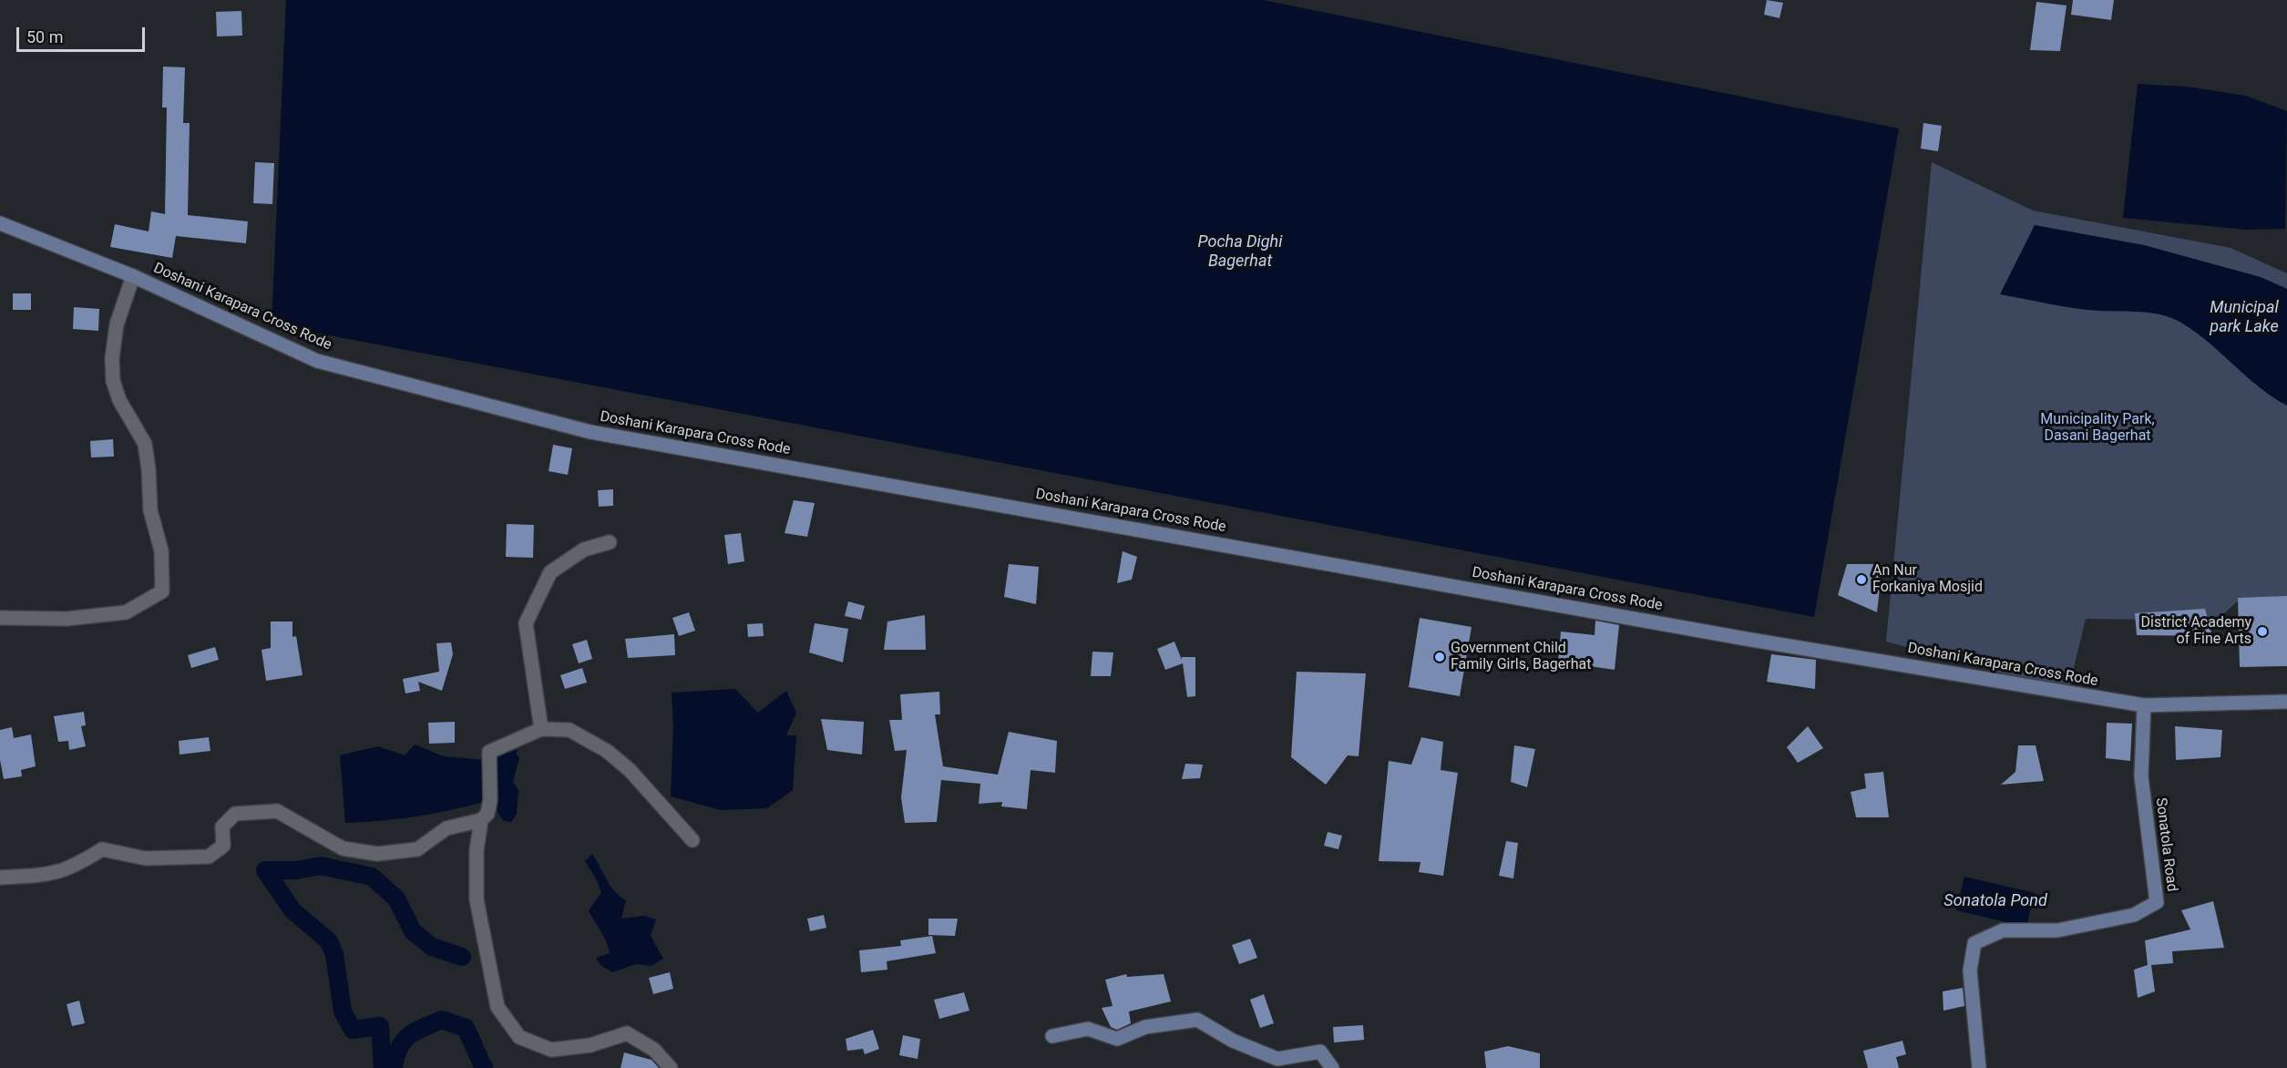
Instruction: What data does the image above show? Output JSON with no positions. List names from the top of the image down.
{
  "streets": {
    "street": ["Doshani Karapara Cross Rode", "Sonatola Road"]
  },
  "crossings": [
    ["Doshani Karapara Cross Rode", "Sonatola Road"]
  ],
  "water": ["Pocha Dighi Bagerhat", "Municipal park Lake", "Sonatola Pond"],
  "parks": ["Municipality Park, Dasani Bagerhat"],
  "places": ["An Nur Forkaniya Mosjid", "District Academy of Fine Arts", "Government Child Family Girls, Bagerhat"],
  "scale_bar": "50 m"
}
